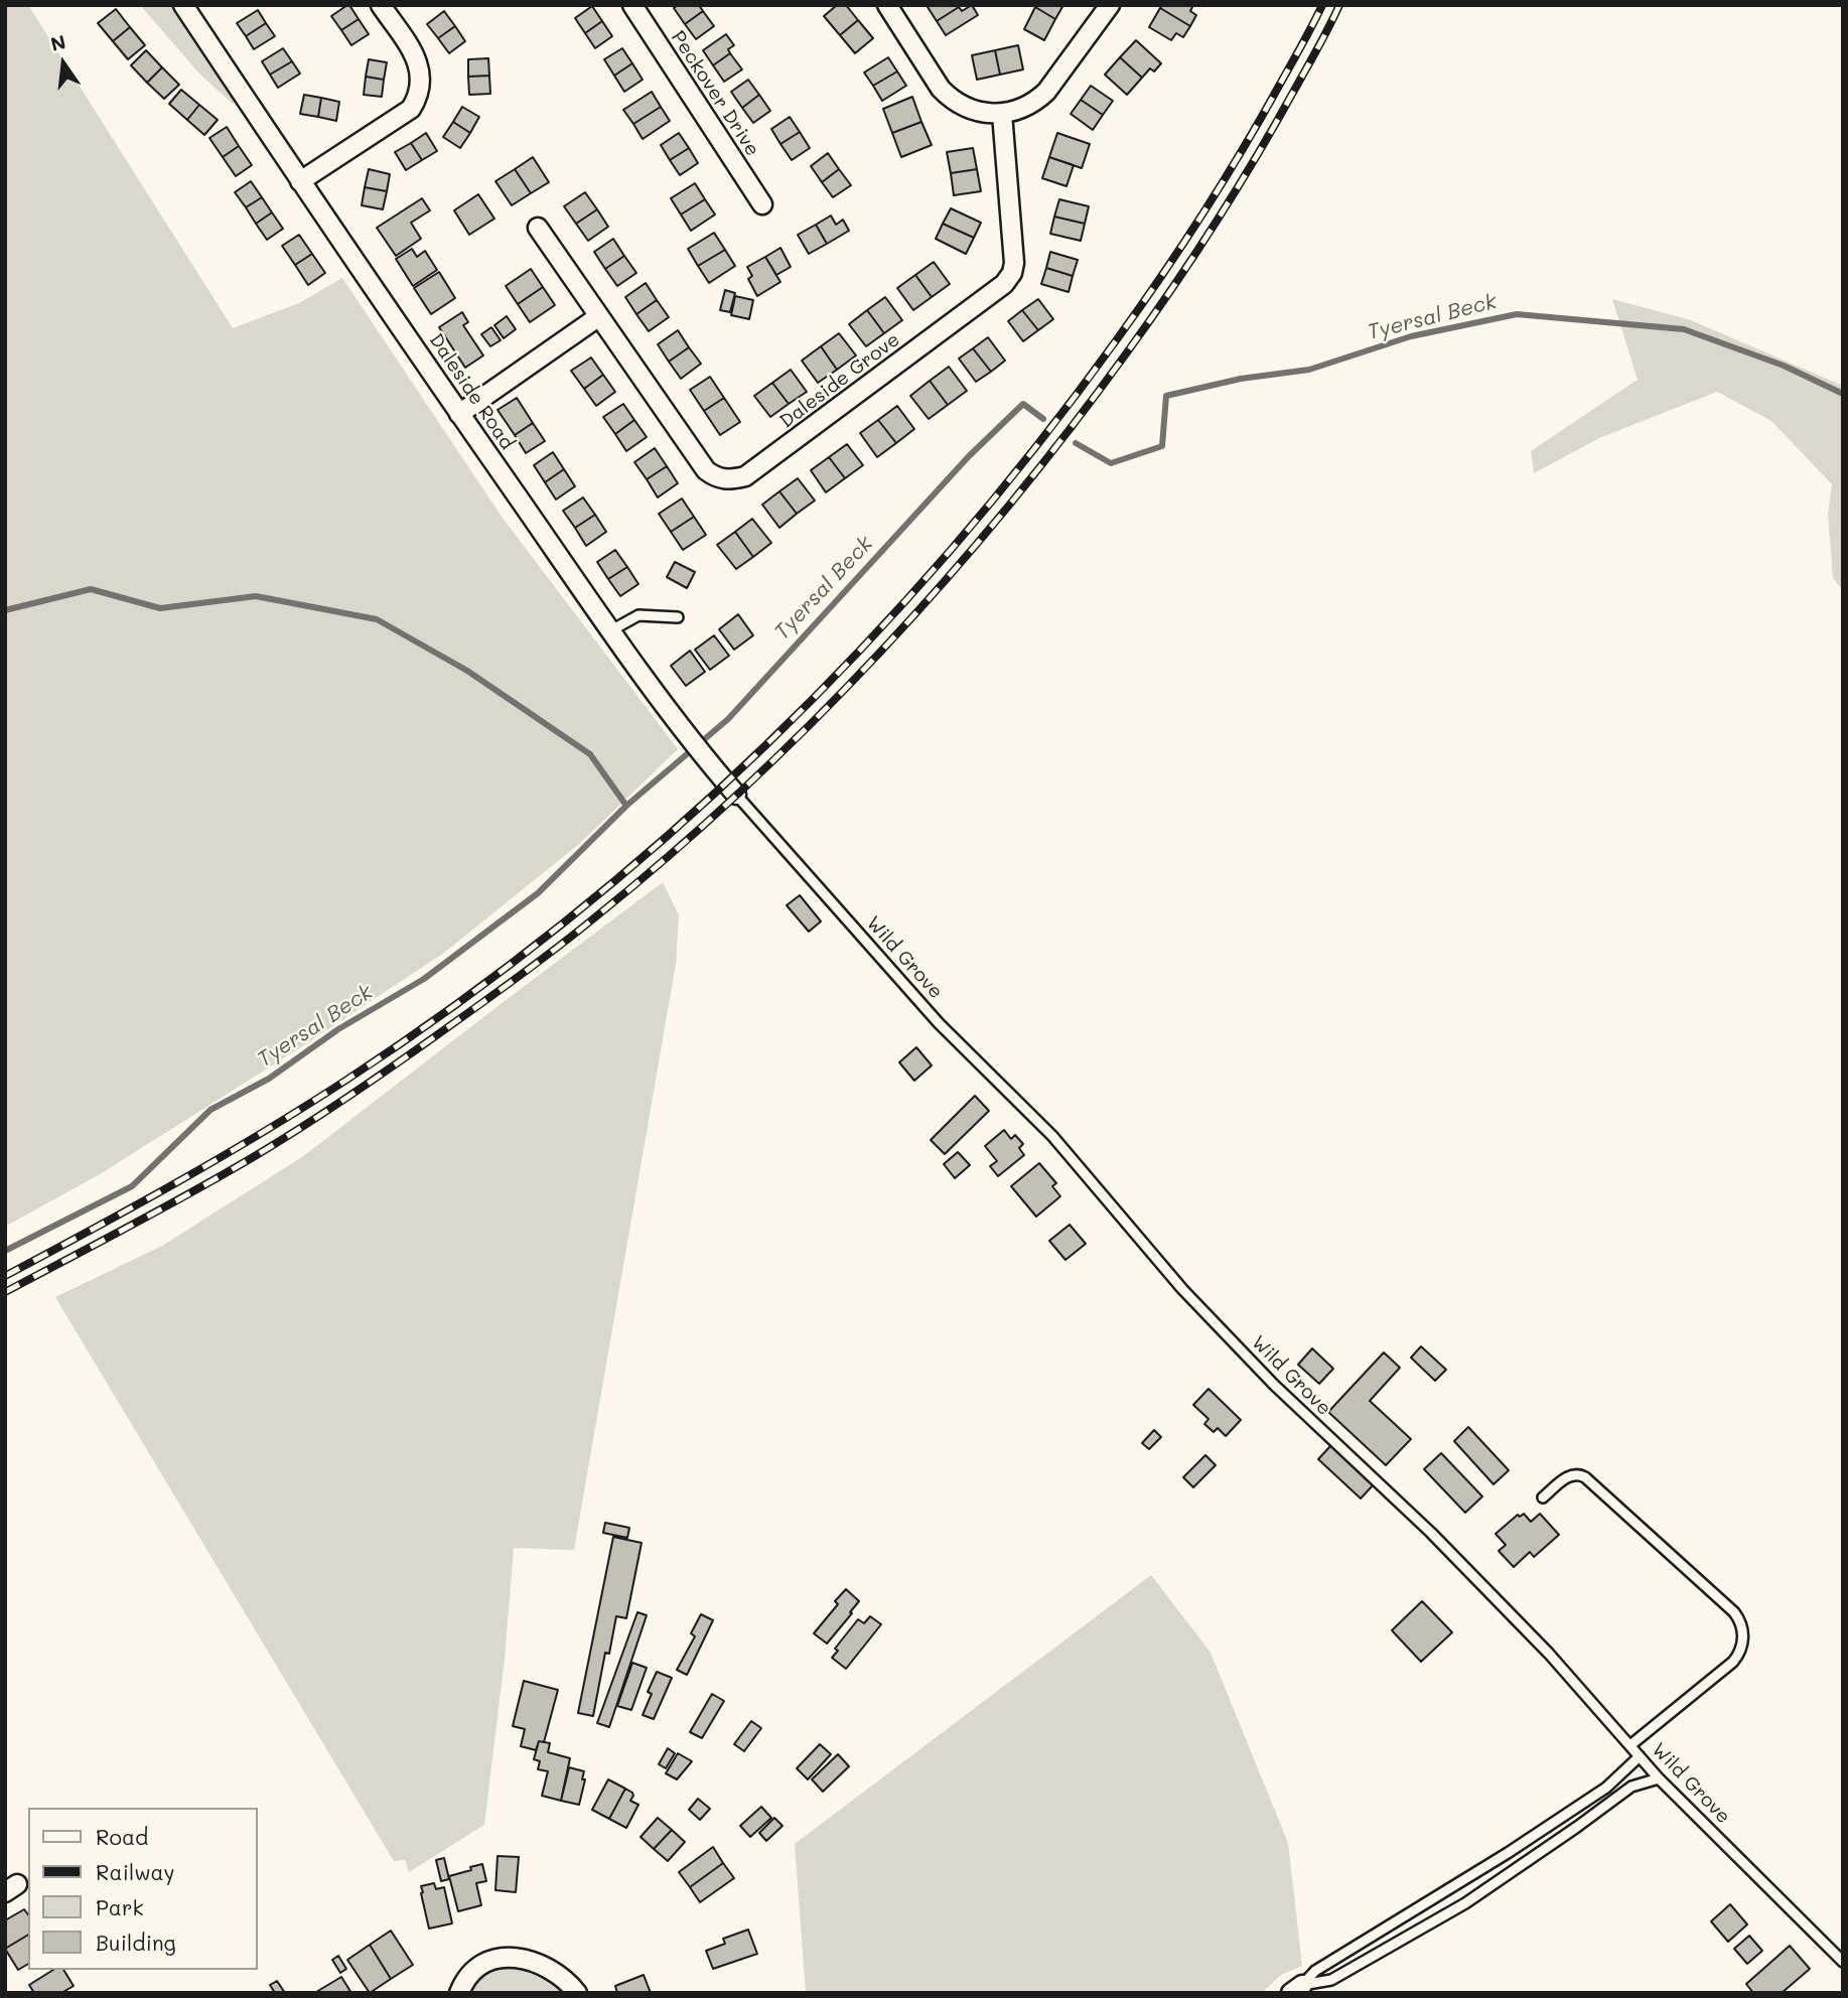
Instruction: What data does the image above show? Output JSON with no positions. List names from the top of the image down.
{
  "streets": {
    "street": ["Peckover Drive", "Daleside Grove", "Daleside Road"],
    "lane": ["Wild Grove"]
  },
  "crossings": [
    ["Daleside Road", "Wild Grove"]
  ],
  "water": ["Tyersal Beck"],
  "legend": [
    "Road",
    "Railway",
    "Park",
    "Building"
  ],
  "north": "top"
}
